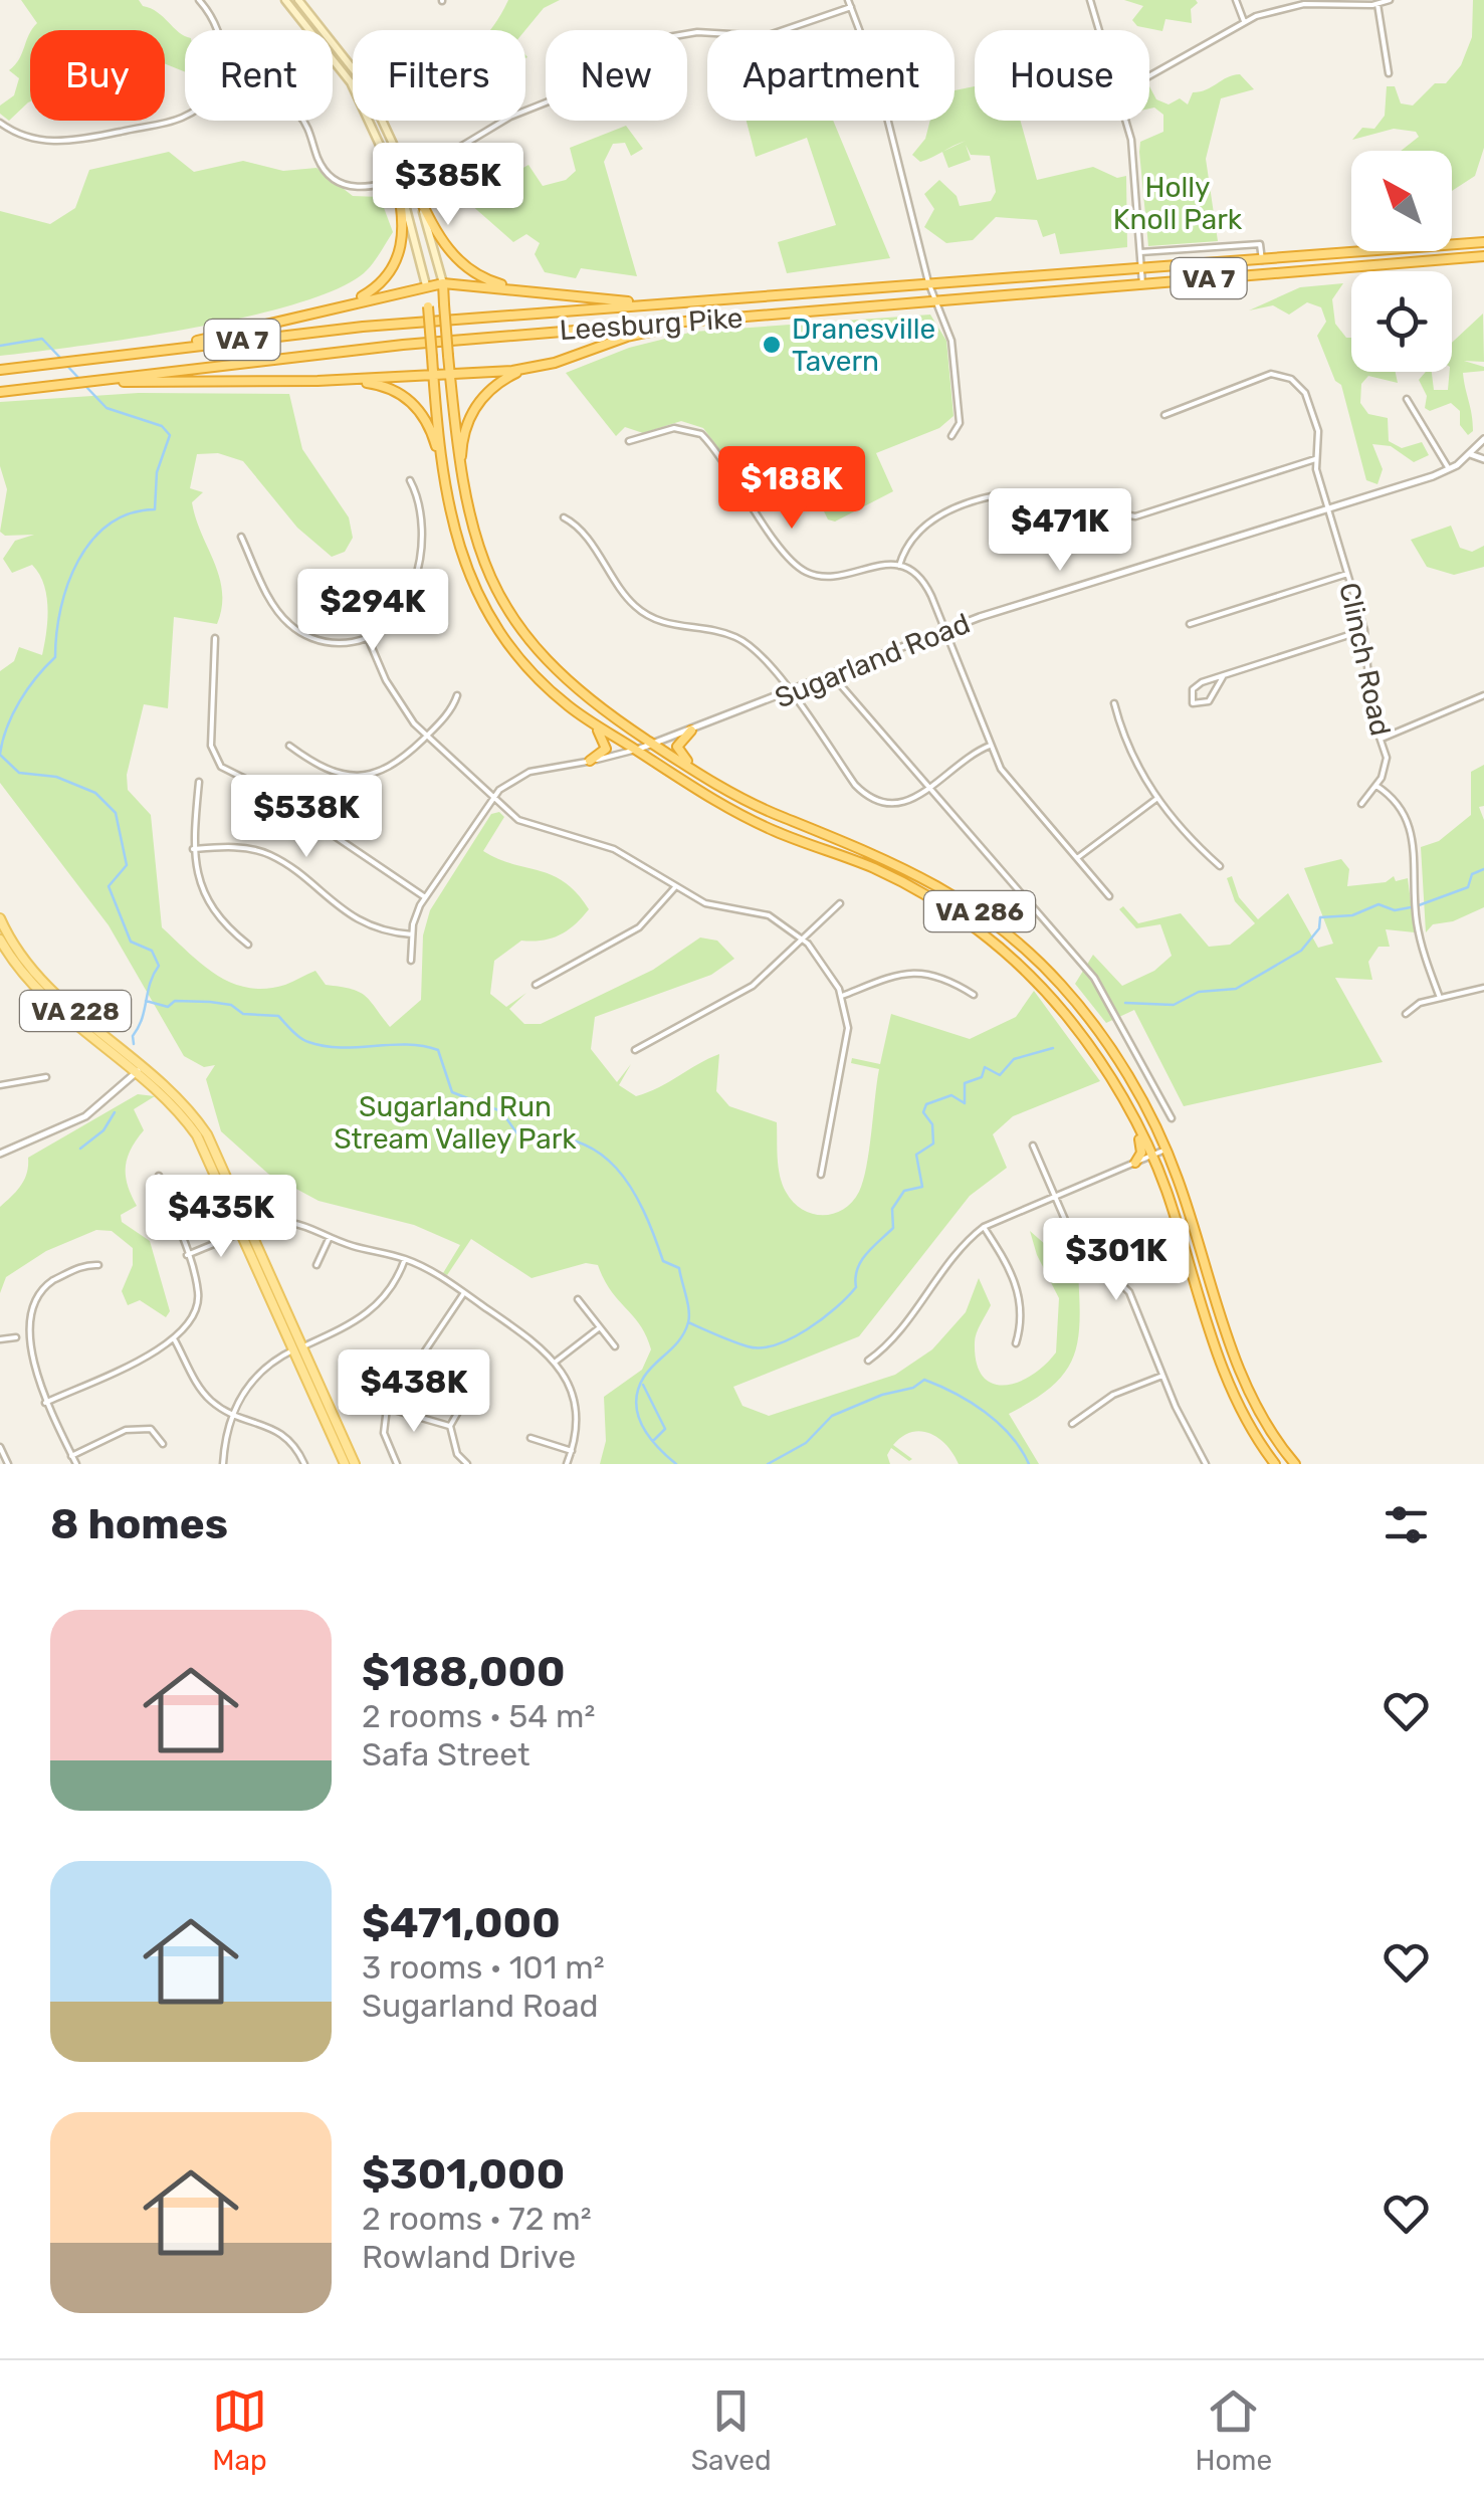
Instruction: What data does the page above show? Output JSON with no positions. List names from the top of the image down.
{
  "streets": {
    "highway": ["VA 7", "Leesburg Pike", "VA 286"],
    "main road": ["VA 228"],
    "street": ["Clinch Road", "Sugarland Road"]
  },
  "crossings": [
    ["Clinch Road", "Sugarland Road"],
    ["Sugarland Road", "VA 286"]
  ],
  "parks": ["Holly Knoll Park", "Sugarland Run Stream Valley Park"],
  "places": ["Dranesville Tavern"],
  "north": "top left",
  "page": {
    "chip": [
      "Buy",
      "Rent",
      "Filters",
      "New",
      "Apartment",
      "House"
    ],
    "price": [
      "$385K",
      "$188K",
      "$471K",
      "$294K",
      "$538K",
      "$435K",
      "$301K",
      "$438K"
    ],
    "heading": "8 homes",
    "list": [
      {
        "name": "$188,000",
        "note": "2 rooms · 54 m² · Safa Street"
      },
      {
        "name": "$471,000",
        "note": "3 rooms · 101 m² · Sugarland Road"
      },
      {
        "name": "$301,000",
        "note": "2 rooms · 72 m² · Rowland Drive"
      }
    ],
    "tabs": ["Map", "Saved", "Home"]
  }
}
